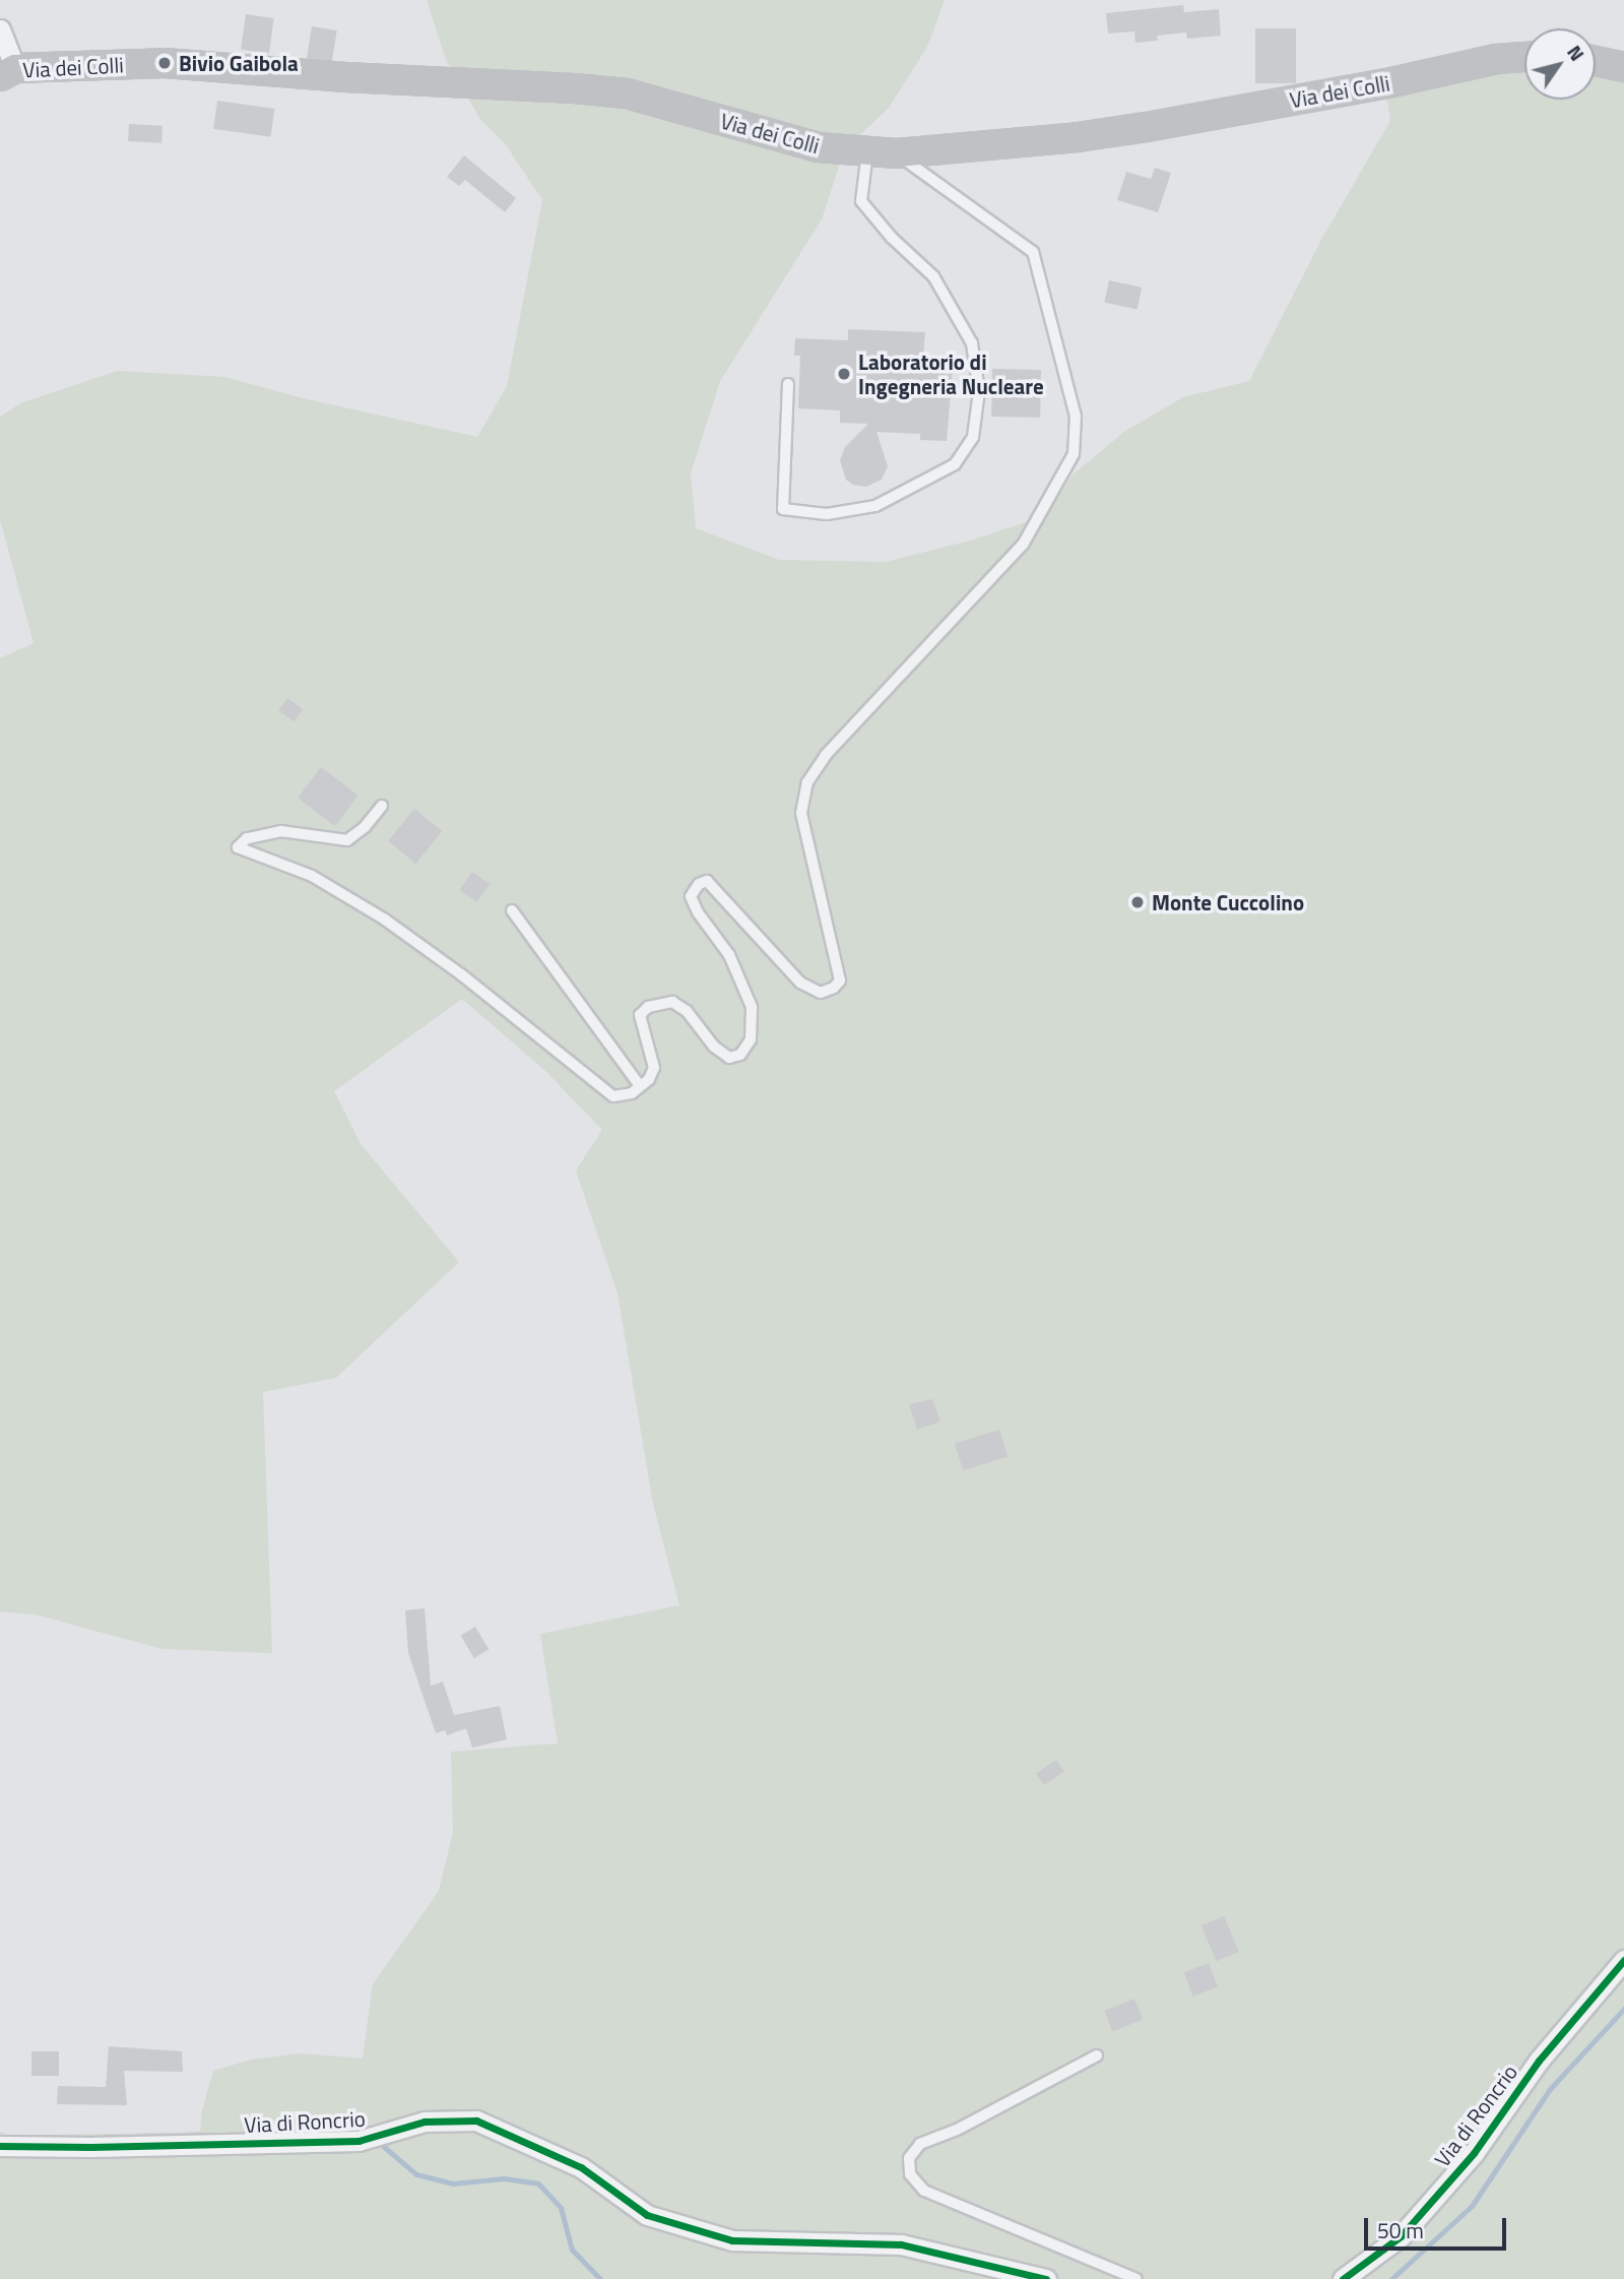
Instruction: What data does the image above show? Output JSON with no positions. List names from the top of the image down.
{
  "streets": {
    "main road": ["Via dei Colli"],
    "street": ["Via di Roncrio"]
  },
  "places": ["Bivio Gaibola", "Laboratorio di Ingegneria Nucleare", "Monte Cuccolino"],
  "scale_bar": "50 m",
  "north": "top right"
}
